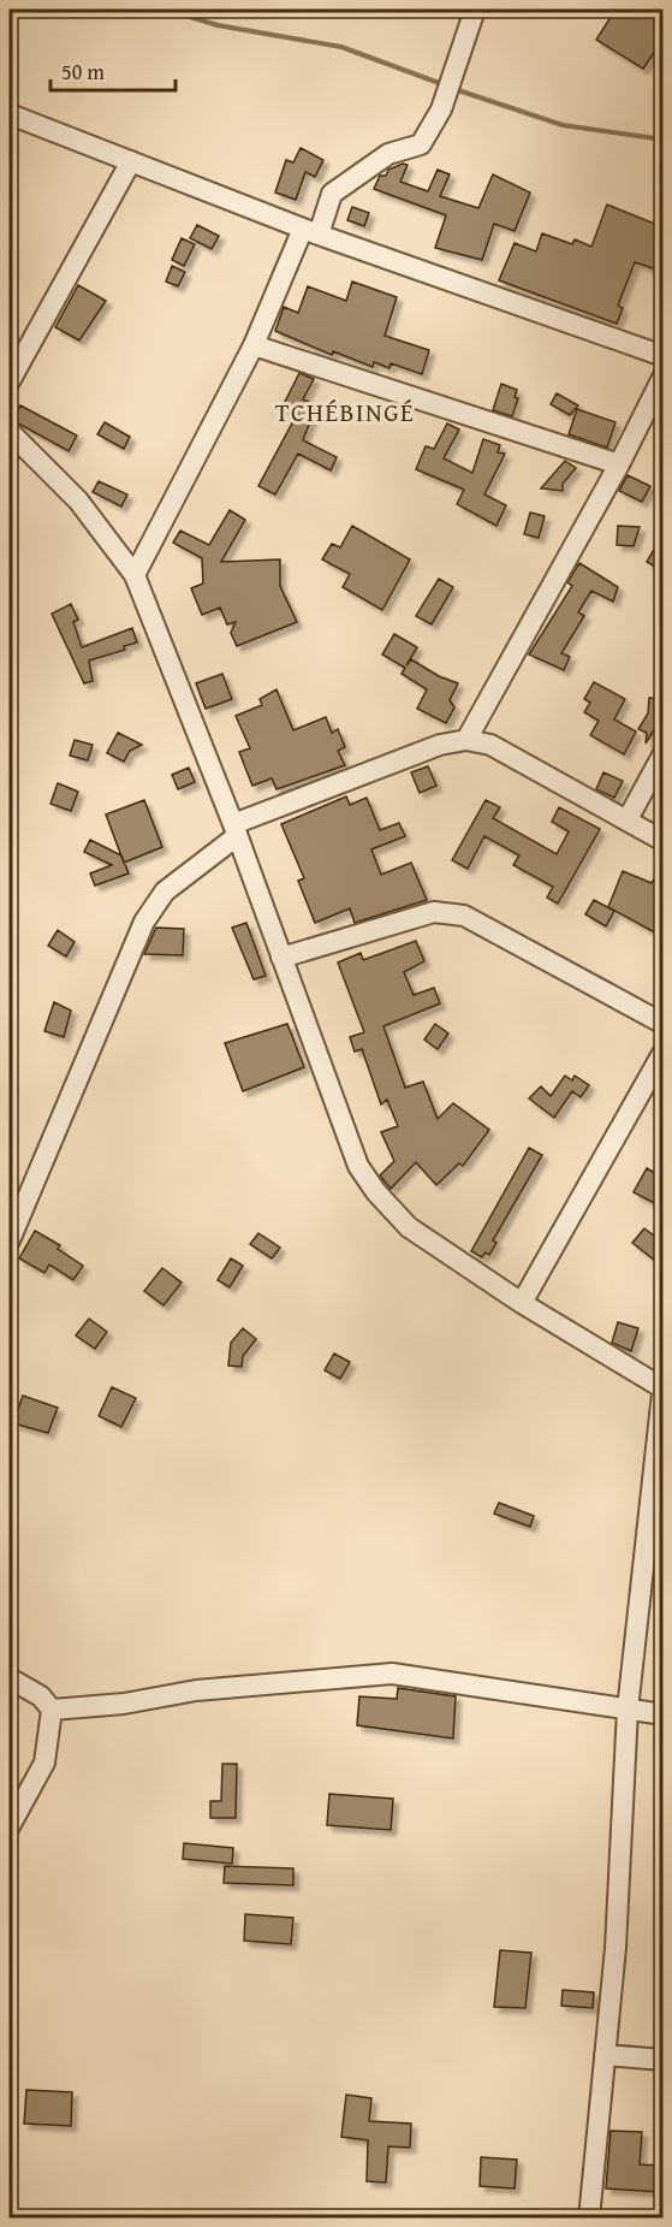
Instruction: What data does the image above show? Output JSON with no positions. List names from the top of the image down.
{
  "districts": ["TCHÉBINGÉ"],
  "scale_bar": "50 m"
}
